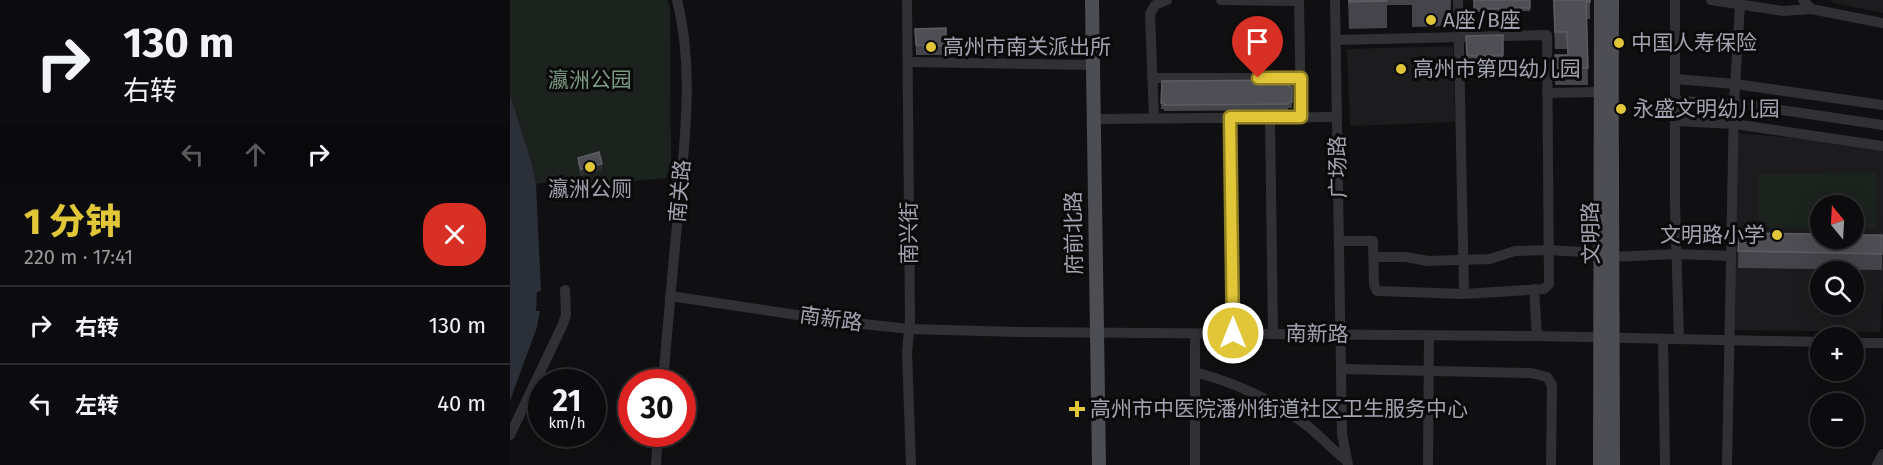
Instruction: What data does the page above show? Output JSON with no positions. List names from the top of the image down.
{
  "streets": {
    "main road": ["府前北路", "文明路"],
    "street": [
      "广场路",
      "南关路",
      "南兴街",
      "南新路"
    ]
  },
  "crossings": [
    ["广场路", "南新路"],
    ["南关路", "南新路"],
    ["南兴街", "南新路"],
    ["府前北路", "南新路"],
    ["文明路", "南新路"]
  ],
  "parks": ["瀛洲公园"],
  "places": {
    "other": [
      "A座/B座",
      "中国人寿保险",
      "高州市南关派出所",
      "高州市第四幼儿园",
      "永盛文明幼儿园",
      "瀛洲公厕",
      "文明路小学"
    ],
    "health": ["高州市中医院潘州街道社区卫生服务中心"]
  },
  "north": "top",
  "page": {
    "turn": ["130 m", "右转"],
    "heading": ["1 分钟", "220 m · 17:41"],
    "map_buttons": ["+", "−"],
    "list": [
      {
        "name": "右转",
        "value": "130 m"
      },
      {
        "name": "左转",
        "value": "40 m"
      }
    ],
    "speed": "21 km/h",
    "limit": "30"
  }
}
